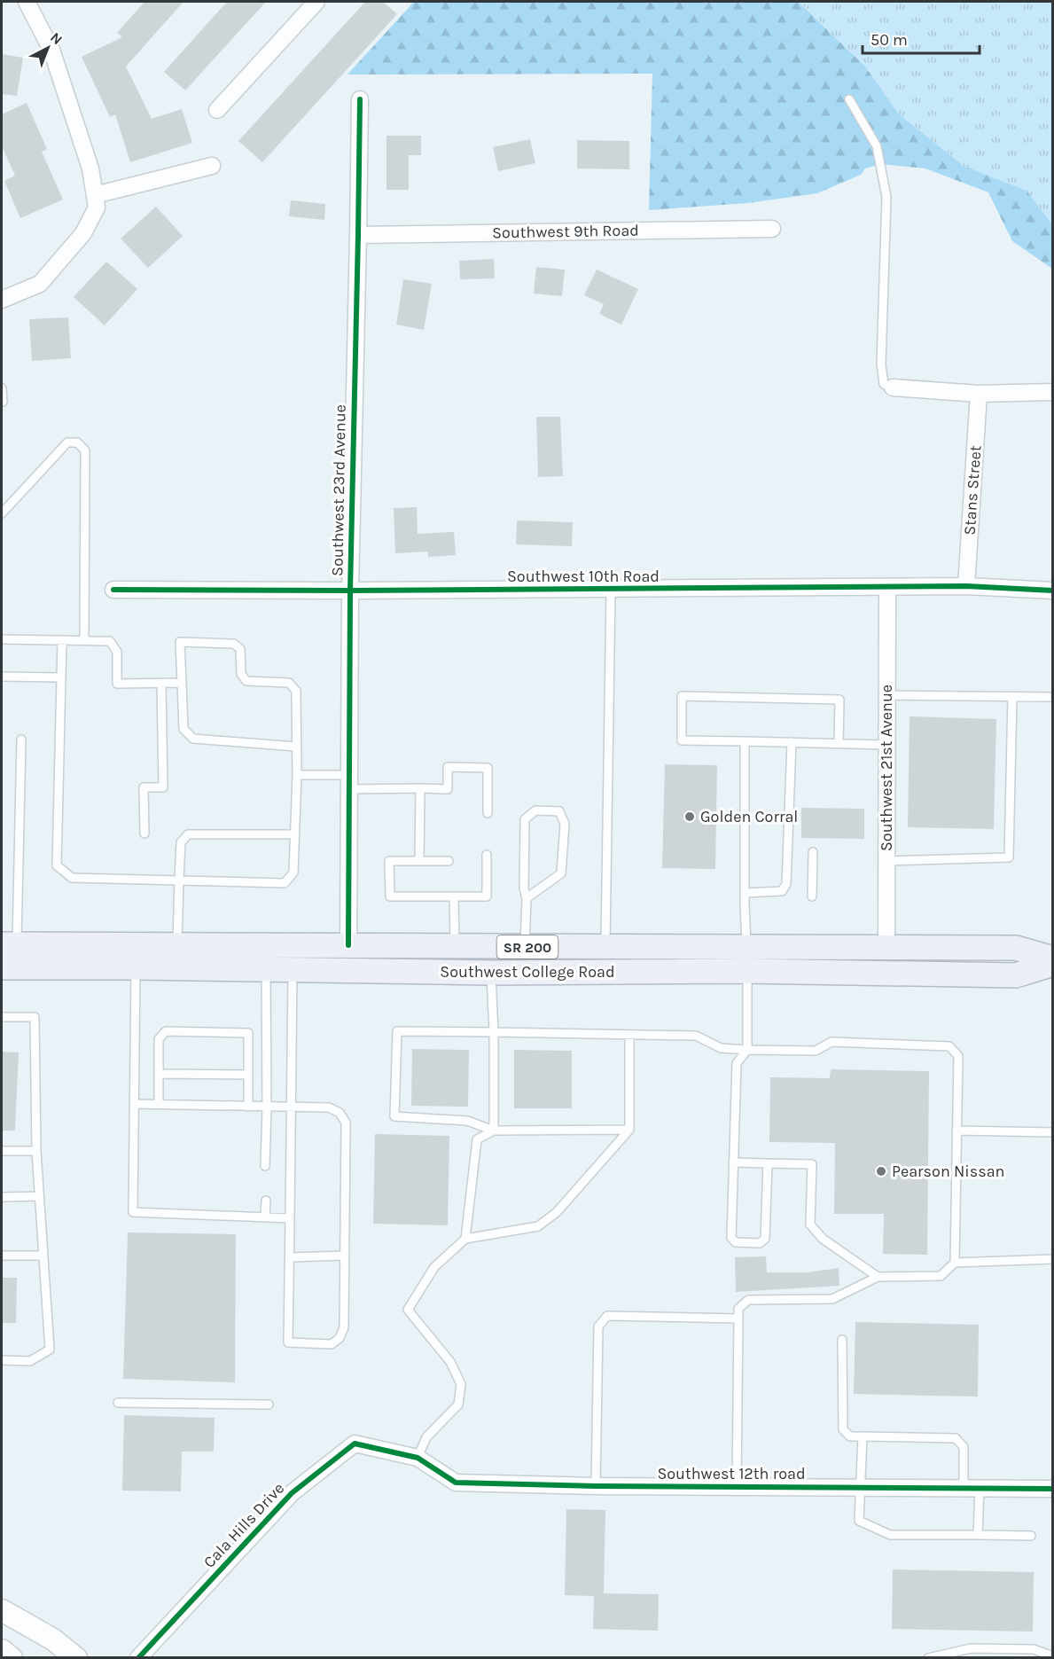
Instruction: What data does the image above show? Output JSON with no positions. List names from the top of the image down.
{
  "streets": {
    "main road": ["SR 200", "Southwest College Road"],
    "street": [
      "Southwest 9th Road",
      "Southwest 23rd Avenue",
      "Stans Street",
      "Southwest 10th Road",
      "Southwest 21st Avenue",
      "Southwest 12th road",
      "Cala Hills Drive"
    ]
  },
  "crossings": [
    ["Southwest 9th Road", "Southwest 23rd Avenue"],
    ["Southwest 23rd Avenue", "Southwest 10th Road"],
    ["Southwest 23rd Avenue", "Southwest College Road"],
    ["Stans Street", "Southwest 10th Road"],
    ["Southwest 10th Road", "Southwest 21st Avenue"],
    ["Southwest 21st Avenue", "Southwest College Road"],
    ["Southwest 12th road", "Cala Hills Drive"]
  ],
  "places": ["Golden Corral", "Pearson Nissan"],
  "scale_bar": "50 m",
  "north": "top right"
}
